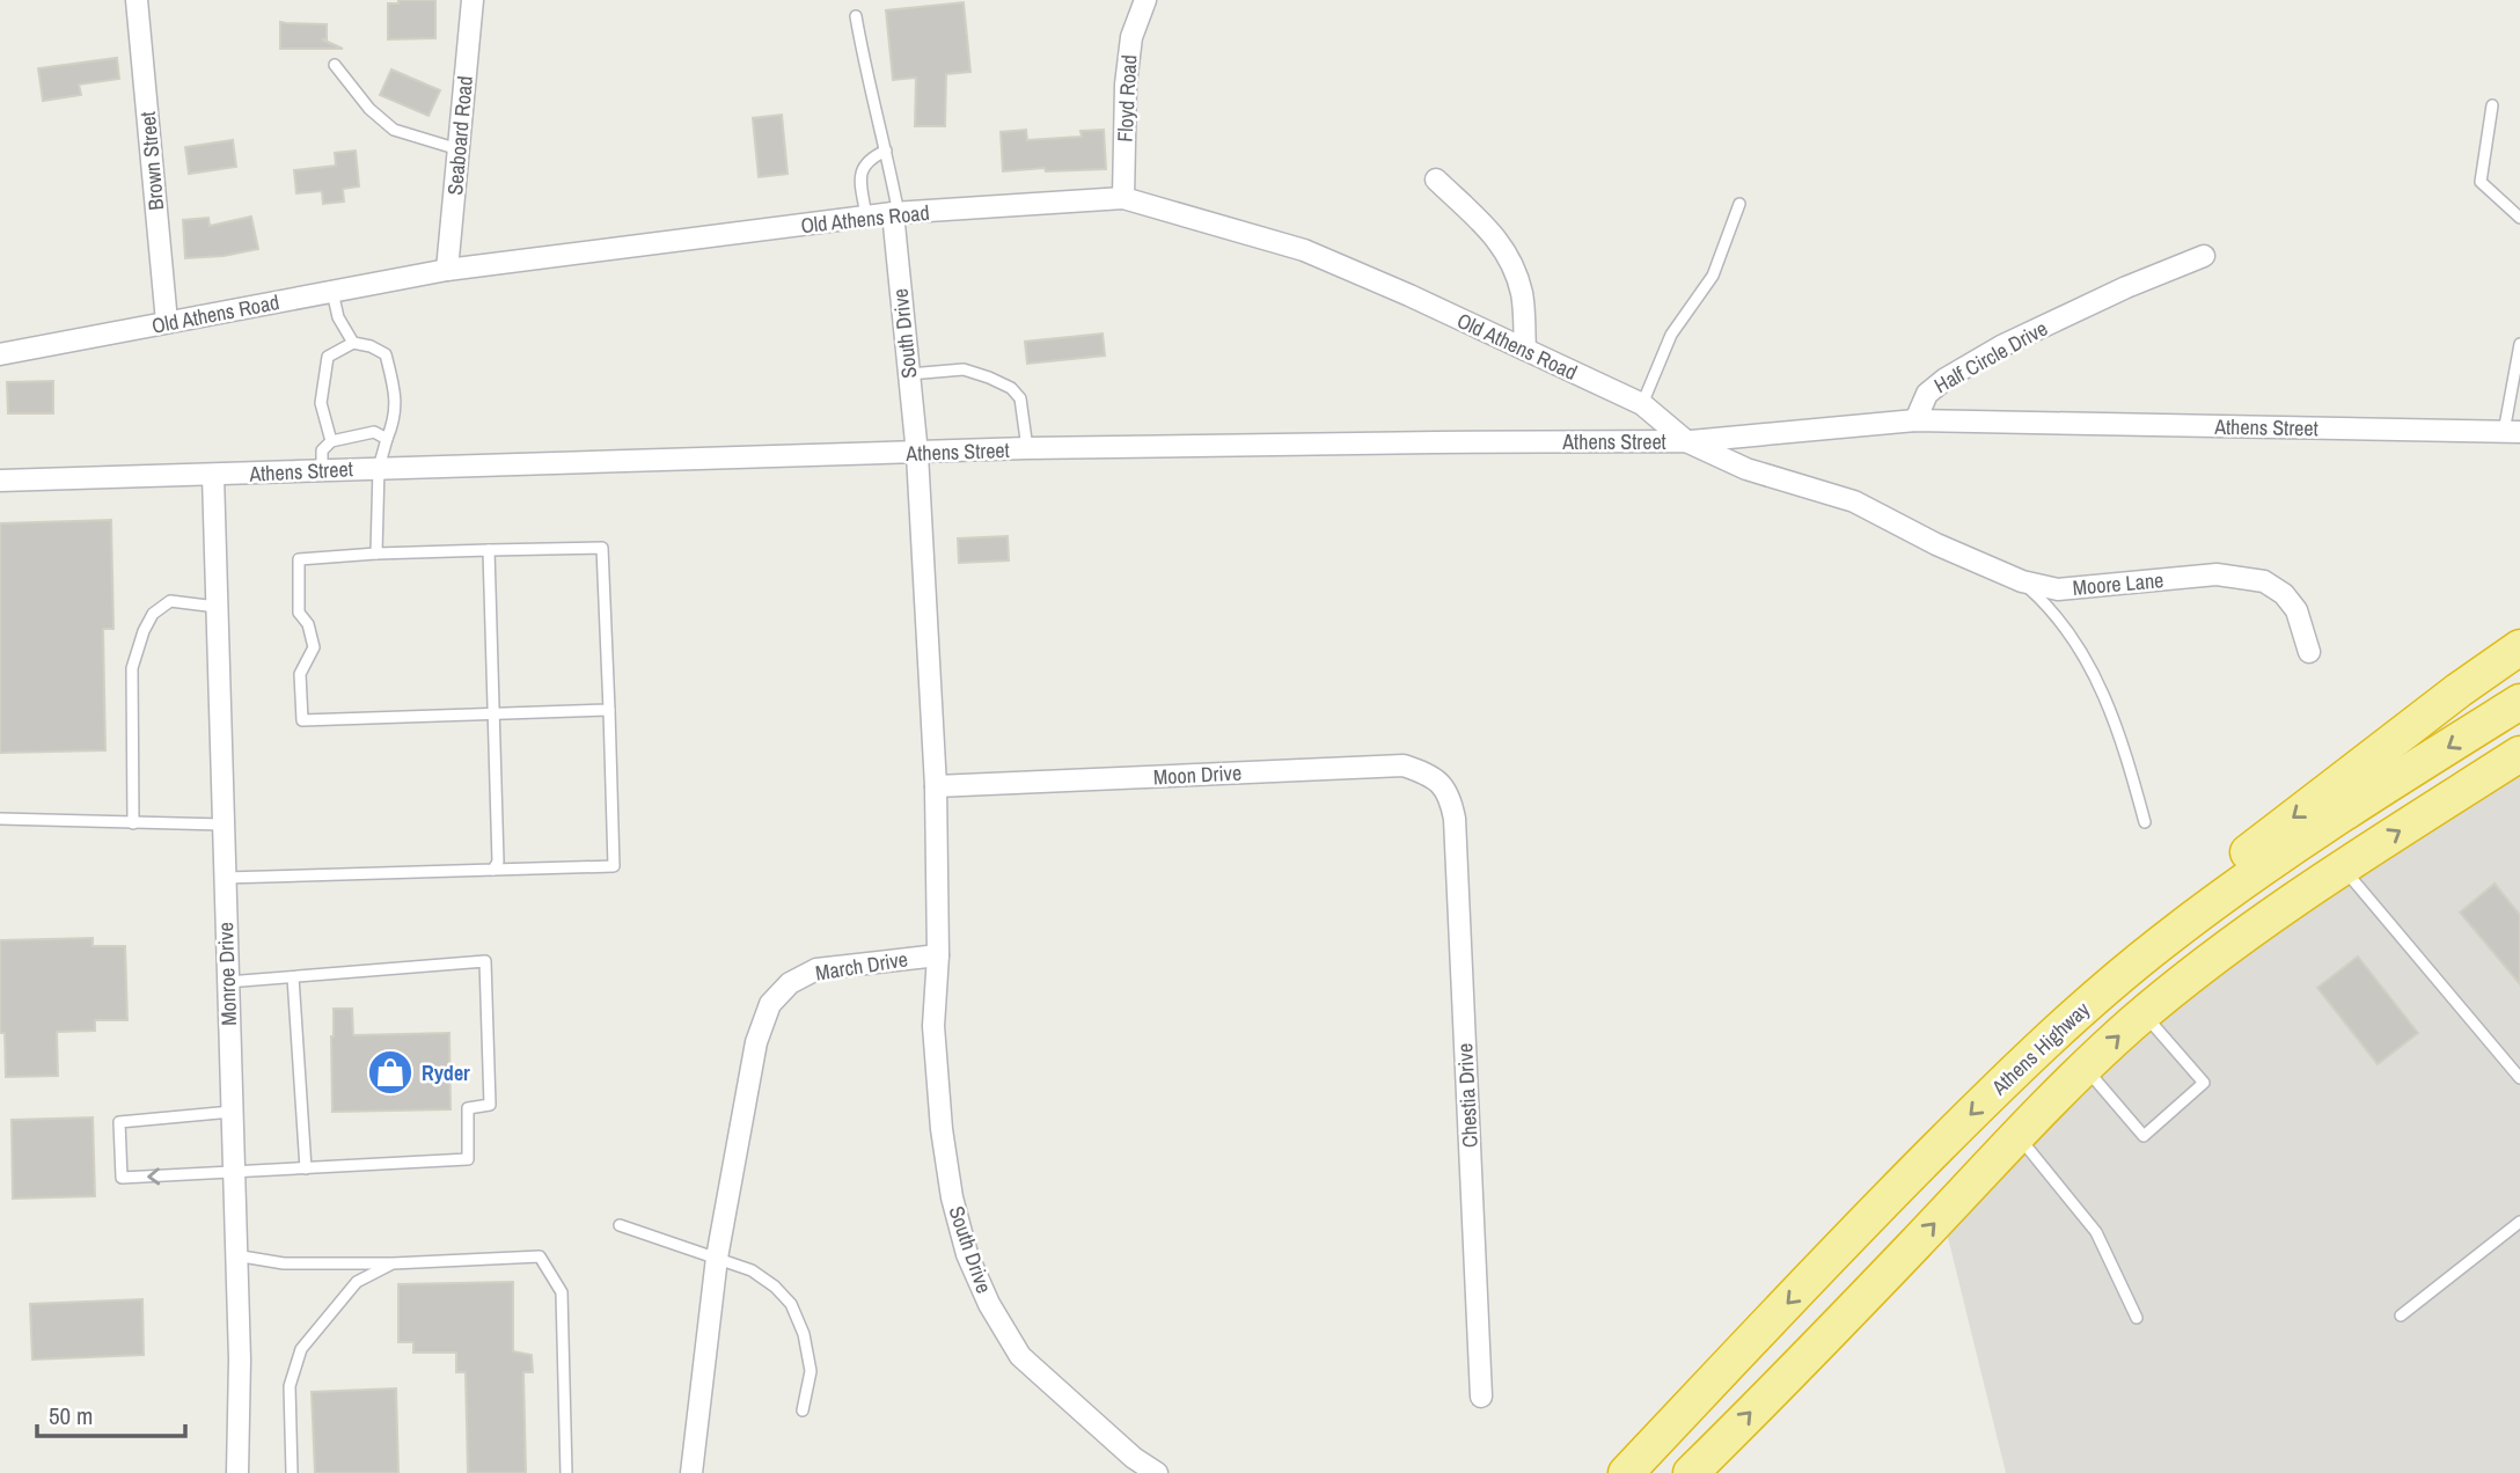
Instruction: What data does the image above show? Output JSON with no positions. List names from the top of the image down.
{
  "streets": {
    "highway": ["Athens Highway"],
    "street": [
      "Floyd Road",
      "Seaboard Road",
      "Brown Street",
      "Old Athens Road",
      "South Drive",
      "Half Circle Drive",
      "Athens Street",
      "Moore Lane",
      "Moon Drive",
      "March Drive",
      "Monroe Drive",
      "Chestia Drive"
    ]
  },
  "crossings": [
    ["Floyd Road", "Old Athens Road"],
    ["Seaboard Road", "Old Athens Road"],
    ["Brown Street", "Old Athens Road"],
    ["Old Athens Road", "South Drive"],
    ["Old Athens Road", "Athens Street"],
    ["South Drive", "Athens Street"],
    ["South Drive", "March Drive"],
    ["Half Circle Drive", "Athens Street"],
    ["Athens Street", "Moore Lane"],
    ["Athens Street", "March Drive"],
    ["Athens Street", "Monroe Drive"],
    ["Moon Drive", "March Drive"],
    ["Moon Drive", "Chestia Drive"]
  ],
  "places": {
    "shop": ["Ryder"]
  },
  "scale_bar": "50 m"
}
